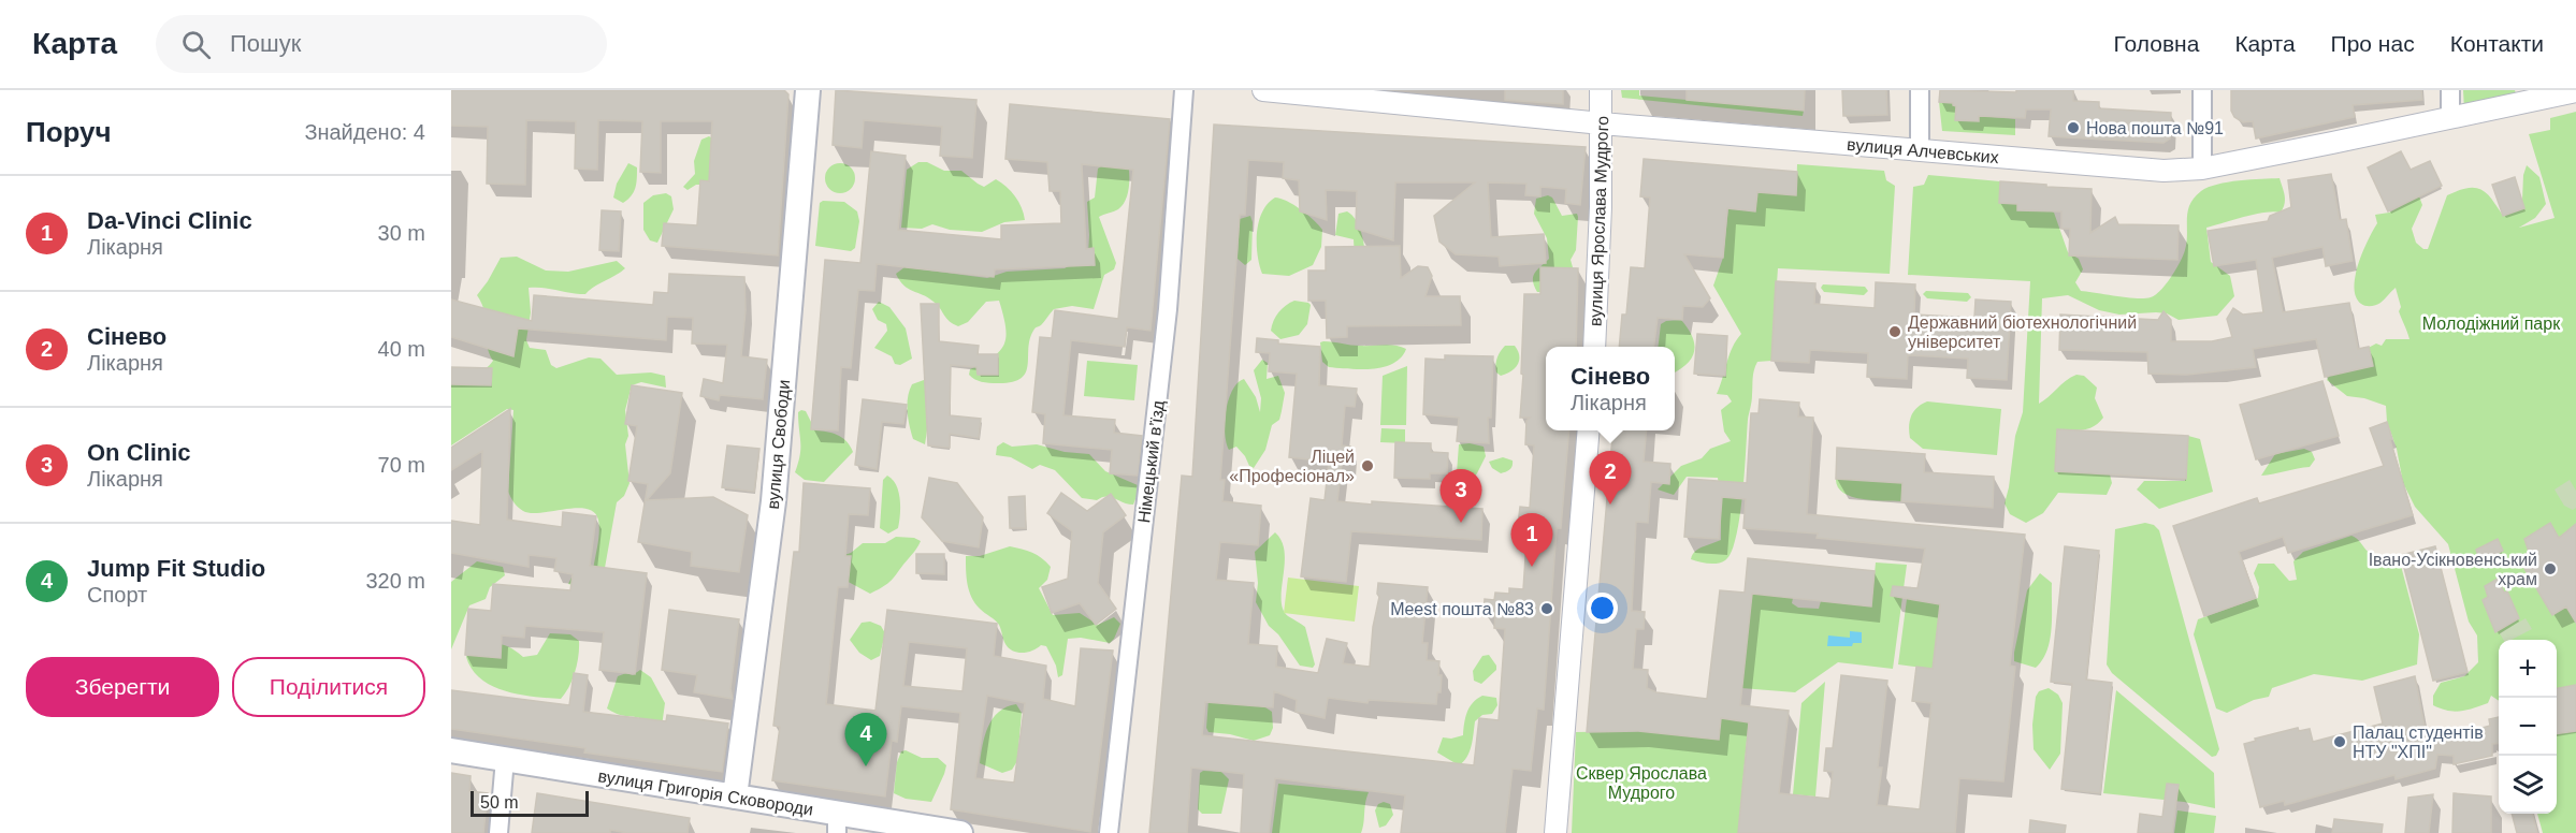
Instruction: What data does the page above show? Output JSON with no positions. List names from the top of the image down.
{
  "streets": {
    "main road": ["вулиця Свободи", "вулиця Григорія Сковороди"],
    "street": ["вулиця Алчевських", "вулиця Ярослава Мудрого", "Німецький в’їзд"]
  },
  "crossings": [
    ["вулиця Алчевських", "вулиця Ярослава Мудрого"],
    ["вулиця Свободи", "вулиця Григорія Сковороди"]
  ],
  "parks": ["Молодіжний парк", "Сквер Ярослава Мудрого"],
  "places": [
    "Нова пошта №91",
    "Державний біотехнологічний університет",
    "Ліцей «Професіонал»",
    "Івано-Усікновенський храм",
    "Meest пошта №83",
    "Палац студентів НТУ \"ХПІ\""
  ],
  "scale_bar": "50 m",
  "page": {
    "header": "Карта",
    "search": "Пошук",
    "nav": [
      "Головна",
      "Карта",
      "Про нас",
      "Контакти"
    ],
    "heading": ["Поруч", "Знайдено: 4"],
    "list": [
      {
        "mark": "1",
        "name": "Da-Vinci Сlinic",
        "note": "Лікарня",
        "value": "30 m"
      },
      {
        "mark": "2",
        "name": "Сінево",
        "note": "Лікарня",
        "value": "40 m"
      },
      {
        "mark": "3",
        "name": "On Clinic",
        "note": "Лікарня",
        "value": "70 m"
      },
      {
        "mark": "4",
        "name": "Jump Fit Studio",
        "note": "Спорт",
        "value": "320 m"
      }
    ],
    "popup": ["Сінево", "Лікарня"],
    "pins": [
      "2",
      "3",
      "1",
      "4"
    ],
    "buttons": ["Зберегти", "Поділитися"],
    "map_buttons": ["+", "−"],
    "scale": "50 m"
  }
}
